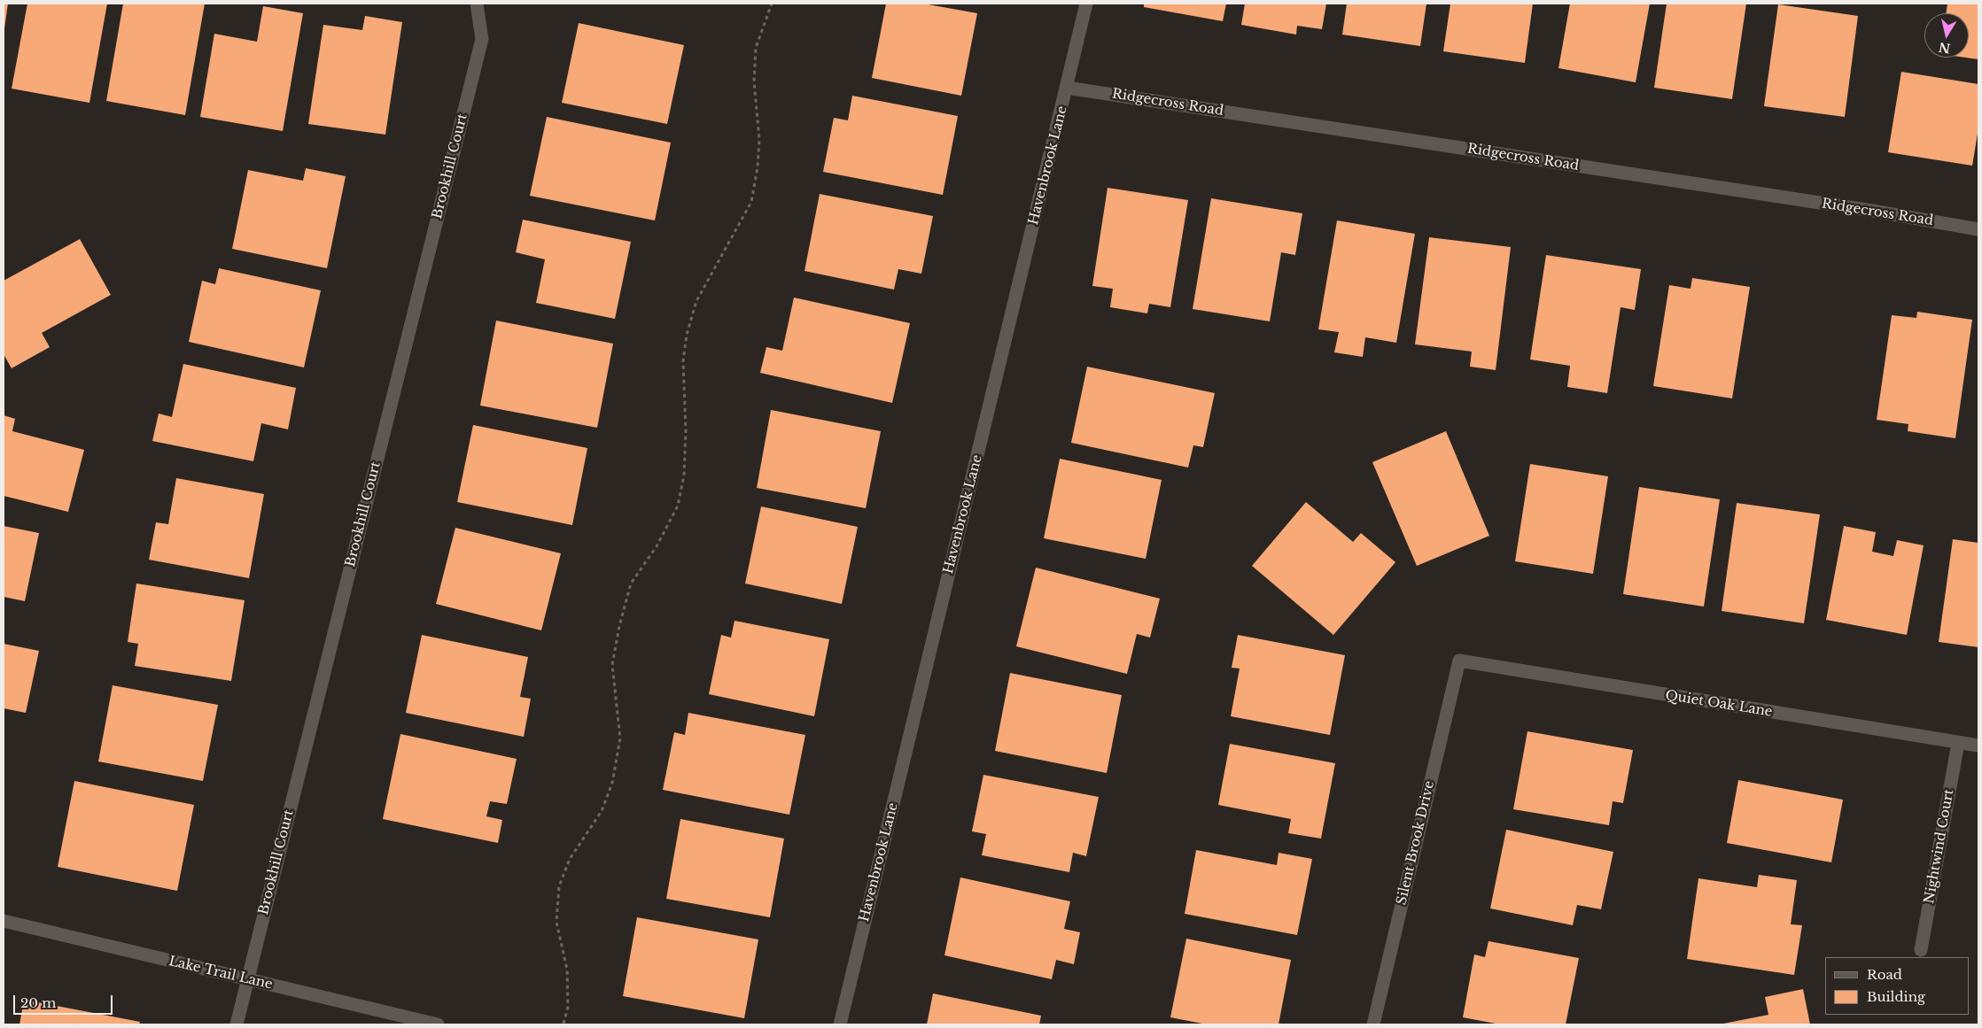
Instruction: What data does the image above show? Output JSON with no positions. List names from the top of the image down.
{
  "streets": {
    "street": [
      "Ridgecross Road",
      "Havenbrook Lane",
      "Brookhill Court",
      "Quiet Oak Lane",
      "Silent Brook Drive",
      "Nightwind Court",
      "Lake Trail Lane"
    ]
  },
  "crossings": [
    ["Ridgecross Road", "Havenbrook Lane"],
    ["Brookhill Court", "Lake Trail Lane"],
    ["Quiet Oak Lane", "Silent Brook Drive"],
    ["Quiet Oak Lane", "Nightwind Court"]
  ],
  "legend": ["Road", "Building"],
  "scale_bar": "20 m",
  "north": "bottom"
}
